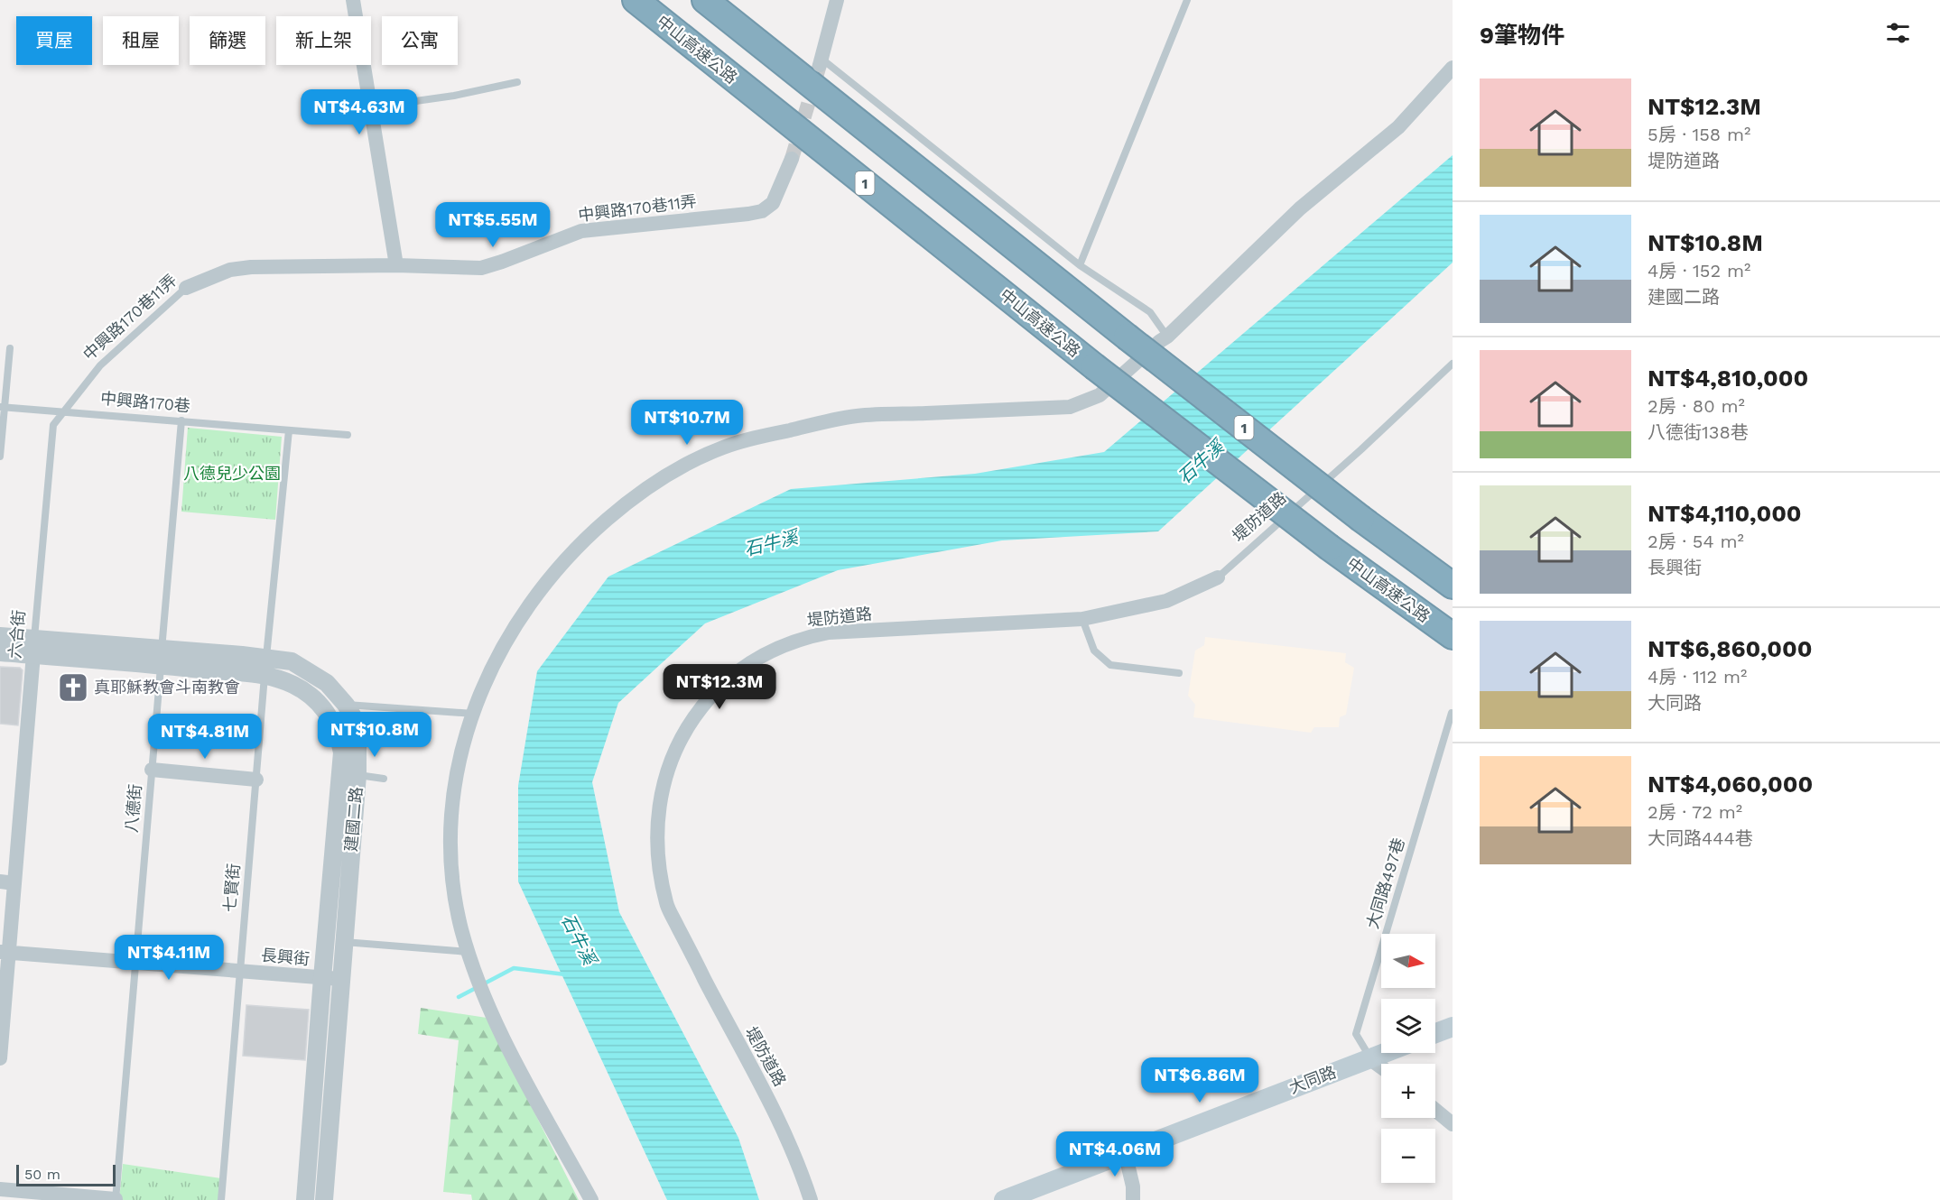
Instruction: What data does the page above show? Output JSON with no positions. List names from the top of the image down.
{
  "streets": {
    "highway": ["中山高速公路", "1"],
    "main road": ["大同路"],
    "street": [
      "中興路170巷11弄",
      "堤防道路",
      "六合街",
      "建國二路",
      "長興街"
    ],
    "lane": [
      "中興路170巷",
      "八德街",
      "大同路497巷",
      "七賢街"
    ]
  },
  "crossings": [
    ["中興路170巷11弄", "中興路170巷"],
    ["中興路170巷11弄", "六合街"],
    ["中興路170巷", "六合街"],
    ["中興路170巷", "八德街"],
    ["六合街", "建國二路"],
    ["六合街", "長興街"],
    ["八德街", "建國二路"],
    ["八德街", "長興街"],
    ["建國二路", "七賢街"],
    ["建國二路", "長興街"],
    ["大同路497巷", "大同路"],
    ["七賢街", "長興街"]
  ],
  "water": ["石牛溪"],
  "parks": ["八德兒少公園"],
  "places": {
    "church": ["真耶穌教會斗南教會"]
  },
  "scale_bar": "50 m",
  "north": "right",
  "page": {
    "heading": "9筆物件",
    "chip": [
      "買屋",
      "租屋",
      "篩選",
      "新上架",
      "公寓"
    ],
    "list": [
      {
        "name": "NT$12.3M",
        "note": "5房 · 158 m² · 堤防道路"
      },
      {
        "name": "NT$10.8M",
        "note": "4房 · 152 m² · 建國二路"
      },
      {
        "name": "NT$4,810,000",
        "note": "2房 · 80 m² · 八德街138巷"
      },
      {
        "name": "NT$4,110,000",
        "note": "2房 · 54 m² · 長興街"
      },
      {
        "name": "NT$6,860,000",
        "note": "4房 · 112 m² · 大同路"
      },
      {
        "name": "NT$4,060,000",
        "note": "2房 · 72 m² · 大同路444巷"
      }
    ],
    "price": [
      "NT$4.63M",
      "NT$5.55M",
      "NT$10.7M",
      "NT$12.3M",
      "NT$10.8M",
      "NT$4.81M",
      "NT$4.11M",
      "NT$6.86M",
      "NT$4.06M"
    ],
    "map_buttons": ["+", "−"],
    "scale": "50 m"
  }
}
